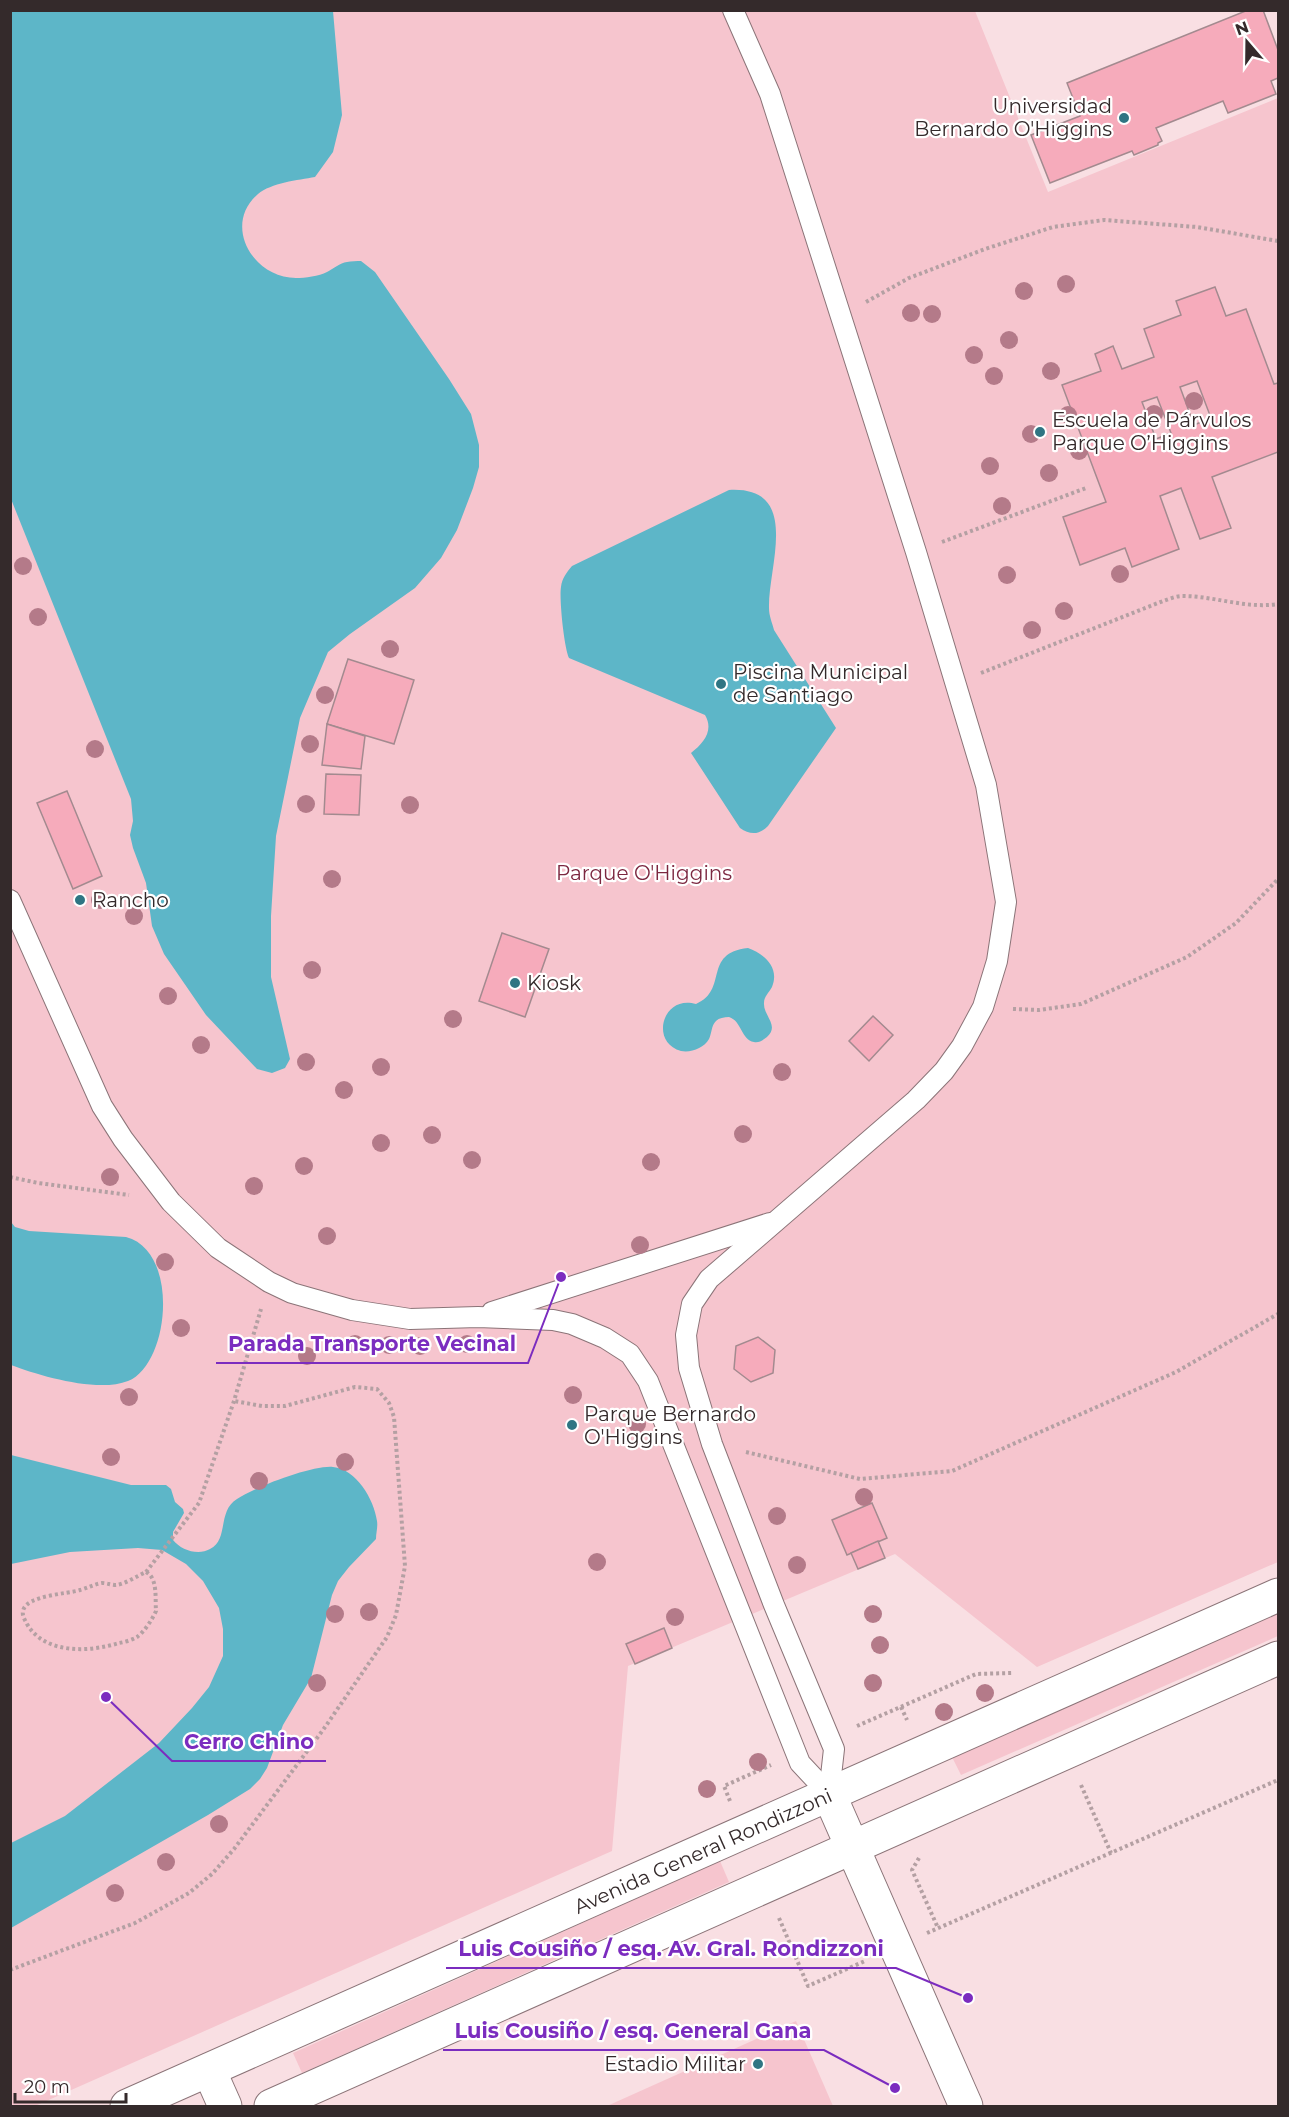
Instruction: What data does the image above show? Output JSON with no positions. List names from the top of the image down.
{
  "streets": {
    "main road": ["Avenida General Rondizzoni"]
  },
  "parks": ["Parque O'Higgins"],
  "places": [
    "Universidad Bernardo O'Higgins",
    "Escuela de Párvulos Parque O’Higgins",
    "Piscina Municipal de Santiago",
    "Rancho",
    "Kiosk",
    "Parada Transporte Vecinal",
    "Parque Bernardo O'Higgins",
    "Cerro Chino",
    "Luis Cousiño / esq. Av. Gral. Rondizzoni",
    "Estadio Militar",
    "Luis Cousiño / esq. General Gana"
  ],
  "scale_bar": "20 m",
  "north": "top"
}
